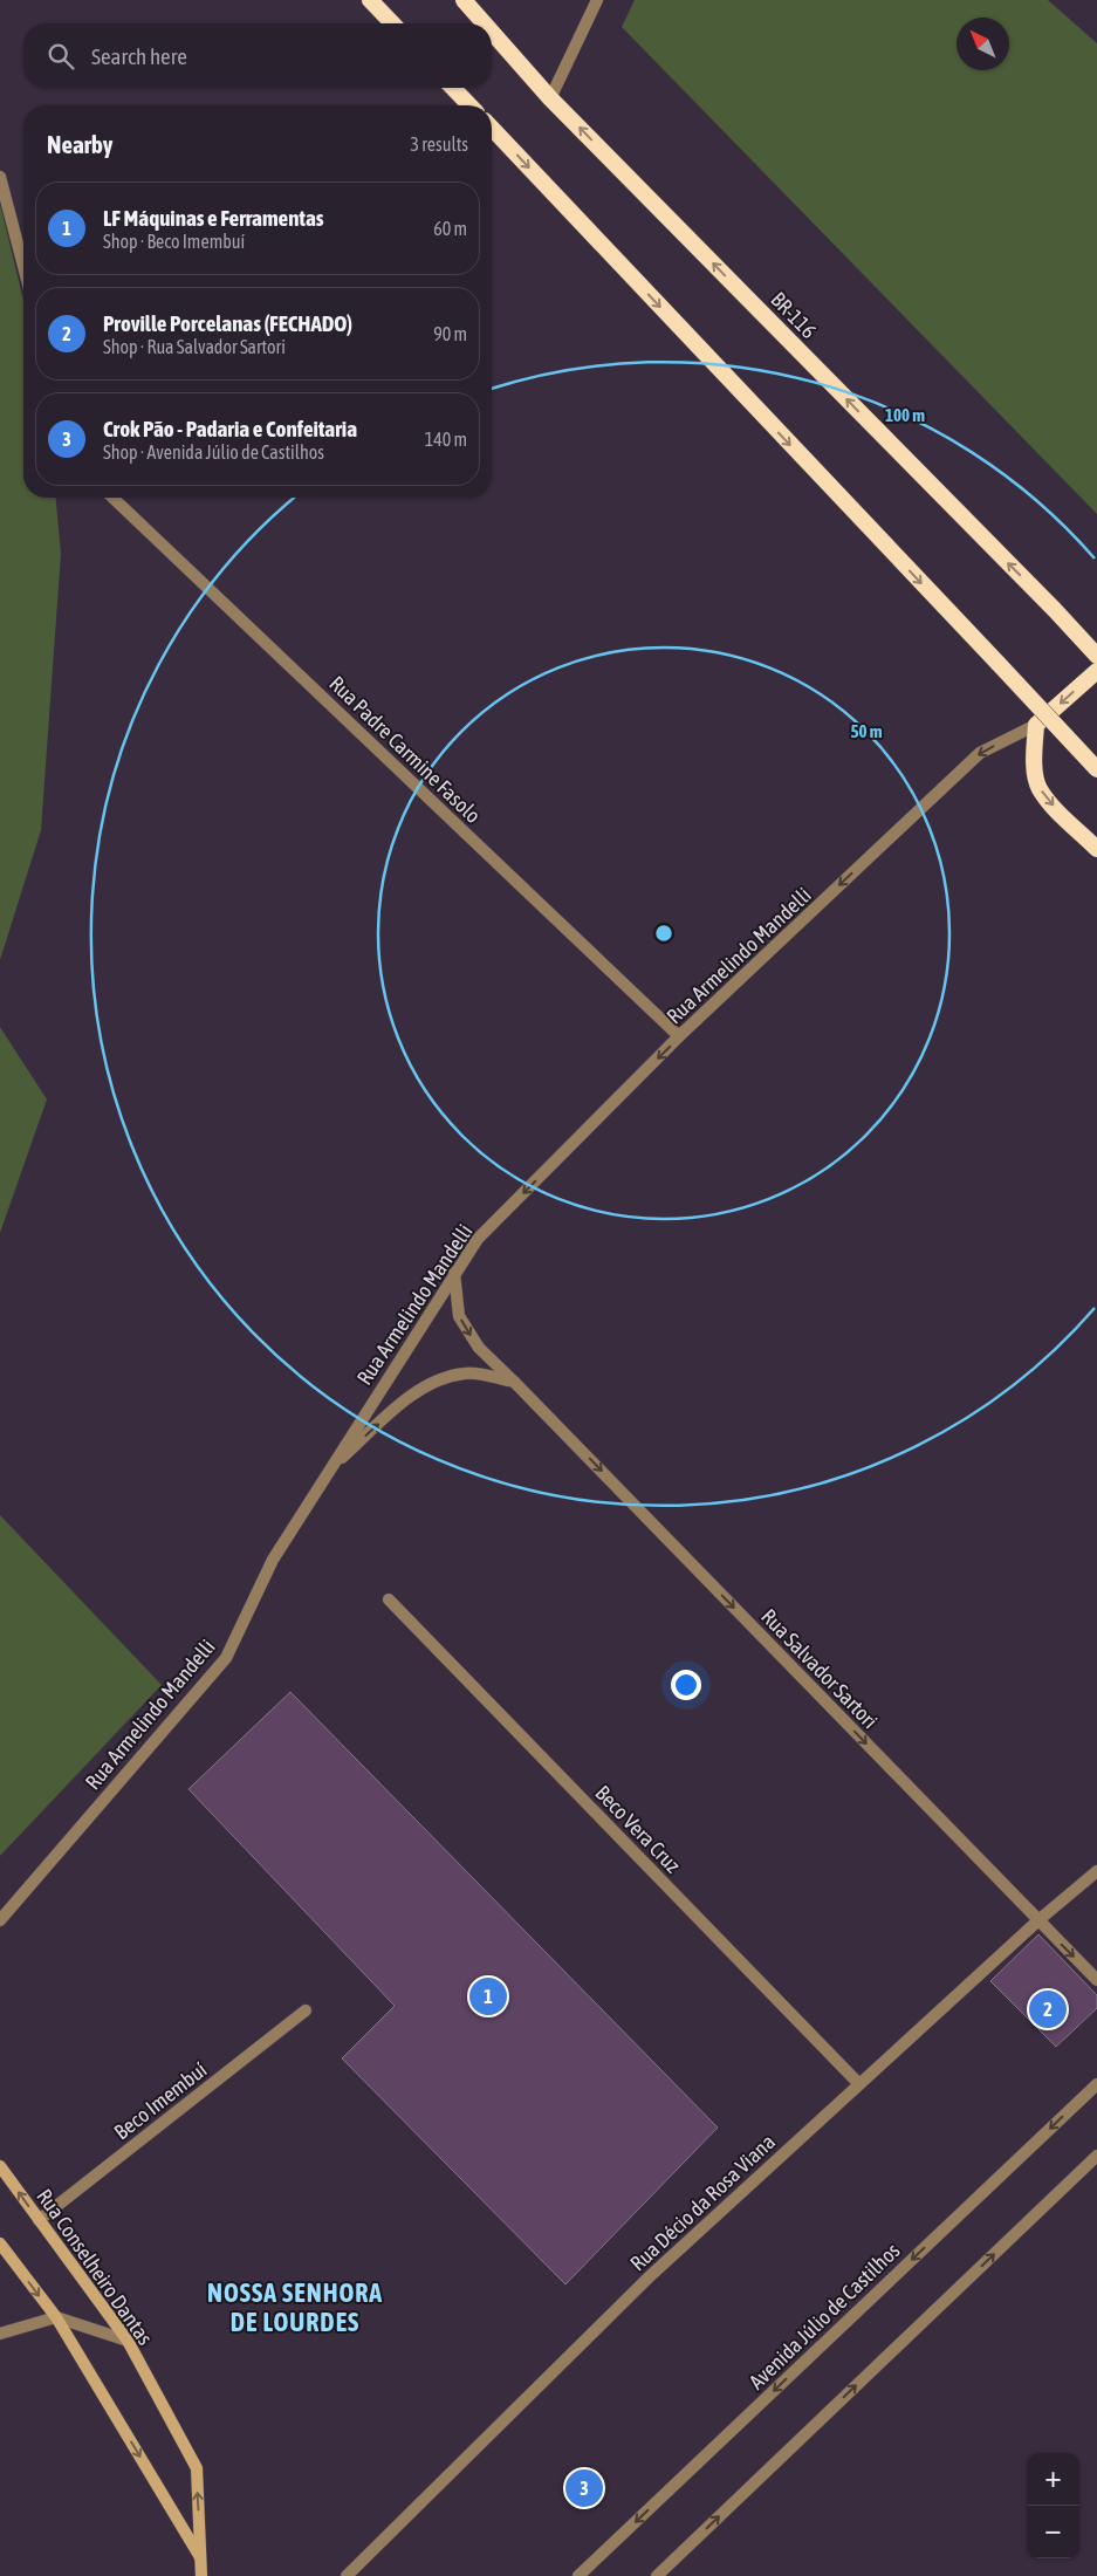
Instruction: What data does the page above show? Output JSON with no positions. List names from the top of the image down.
{
  "streets": {
    "highway": ["BR-116"],
    "main road": ["Rua Conselheiro Dantas"],
    "street": [
      "Rua Padre Carmine Fasolo",
      "Rua Armelindo Mandelli",
      "Rua Salvador Sartori",
      "Beco Vera Cruz",
      "Beco Imembuí",
      "Rua Décio da Rosa Viana",
      "Avenida Júlio de Castilhos"
    ]
  },
  "crossings": [
    ["Rua Padre Carmine Fasolo", "Rua Armelindo Mandelli"],
    ["Rua Armelindo Mandelli", "Rua Salvador Sartori"],
    ["Rua Salvador Sartori", "Rua Décio da Rosa Viana"],
    ["Beco Vera Cruz", "Rua Décio da Rosa Viana"],
    ["Beco Imembuí", "Rua Conselheiro Dantas"]
  ],
  "one_way": ["Rua Armelindo Mandelli", "Rua Salvador Sartori"],
  "districts": ["NOSSA SENHORA DE LOURDES"],
  "north": "top left",
  "page": {
    "search": "Search here",
    "heading": ["Nearby", "3 results"],
    "list": [
      {
        "mark": "1",
        "name": "LF Máquinas e Ferramentas",
        "note": "Shop · Beco Imembuí",
        "value": "60 m"
      },
      {
        "mark": "2",
        "name": "Proville Porcelanas (FECHADO)",
        "note": "Shop · Rua Salvador Sartori",
        "value": "90 m"
      },
      {
        "mark": "3",
        "name": "Crok Pão - Padaria e Confeitaria",
        "note": "Shop · Avenida Júlio de Castilhos",
        "value": "140 m"
      }
    ],
    "pins": ["1", "2", "3"],
    "map_buttons": ["+", "−"]
  },
  "rings": ["100 m", "50 m"]
}
